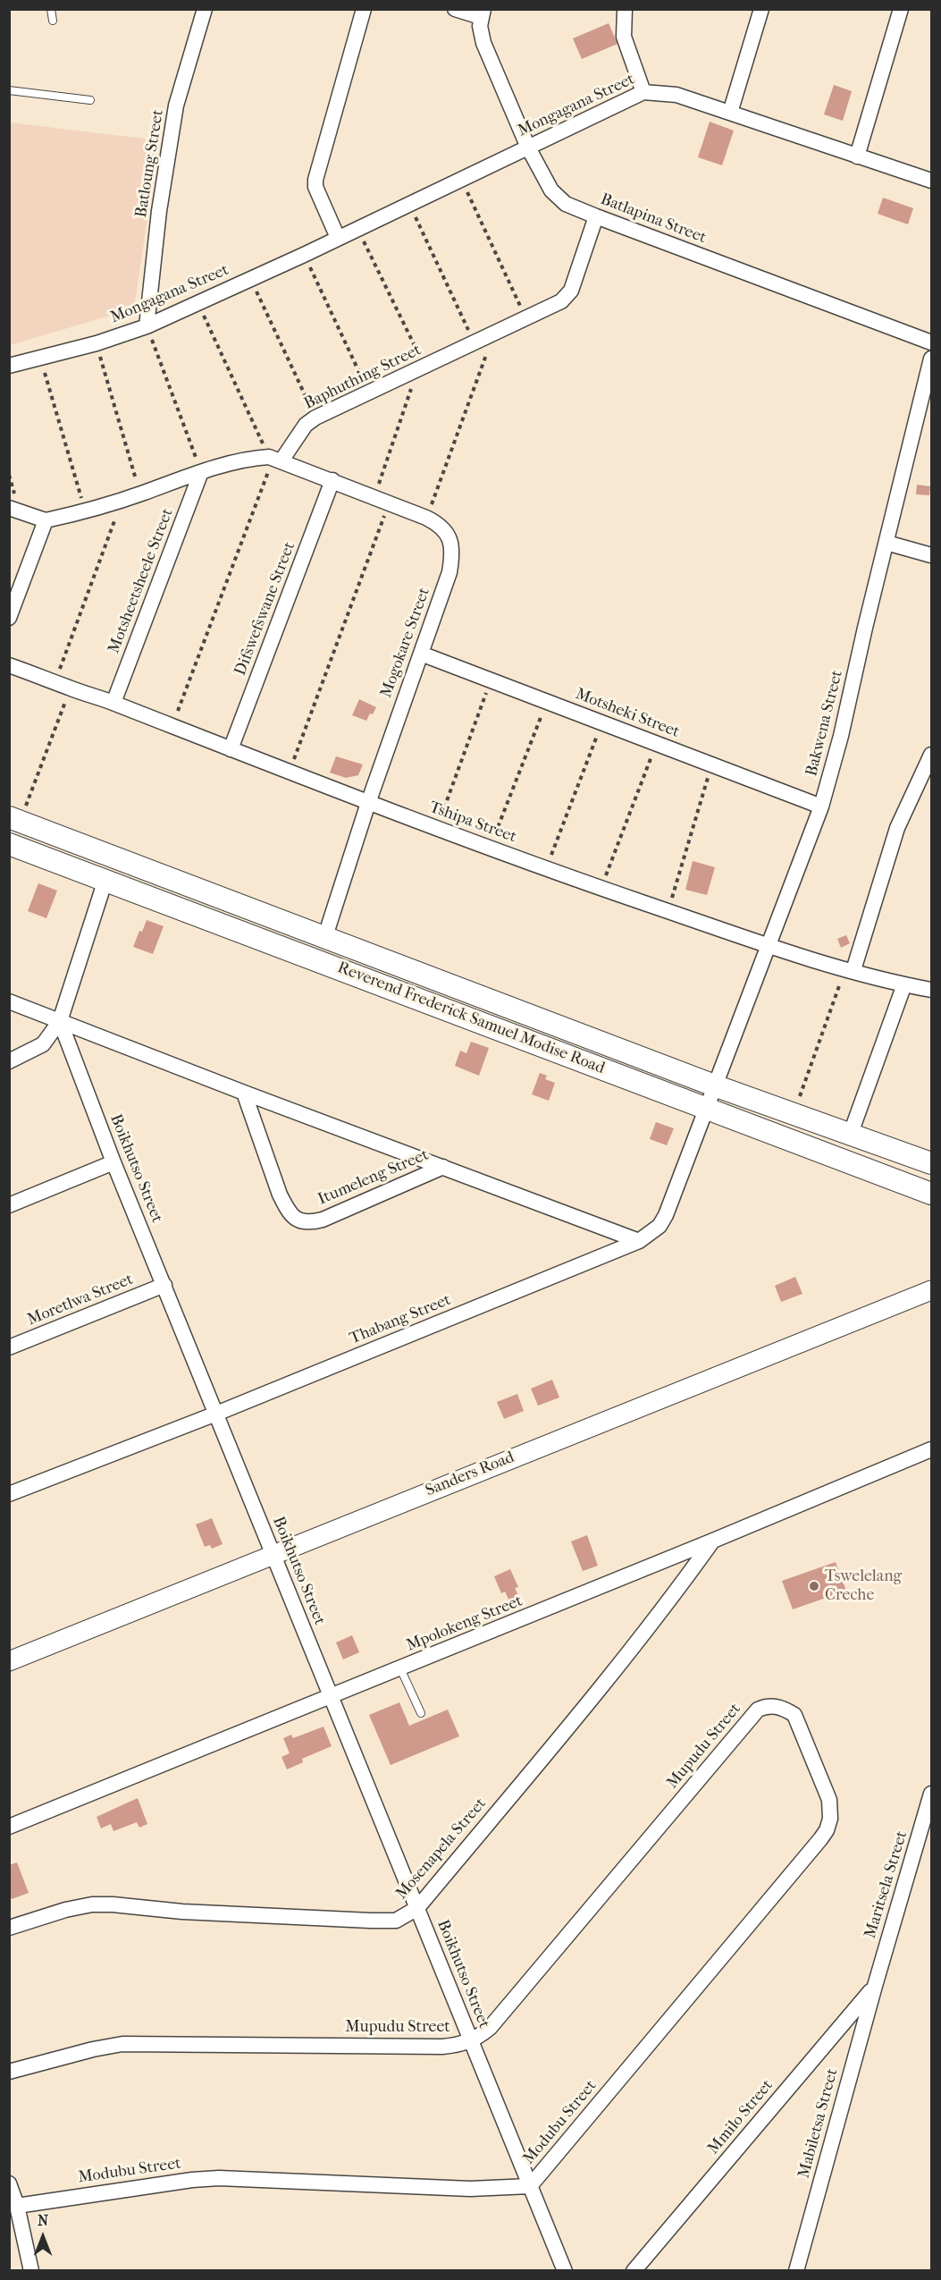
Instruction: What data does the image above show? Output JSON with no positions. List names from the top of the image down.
{
  "streets": {
    "main road": ["Reverend Frederick Samuel Modise Road"],
    "street": [
      "Mongagana Street",
      "Batloung Street",
      "Batlapina Street",
      "Baphuthing Street",
      "Motsheetsheele Street",
      "Difswefswane Street",
      "Mogokare Street",
      "Motsheki Street",
      "Bakwena Street",
      "Tshipa Street",
      "Boikhutso Street",
      "Itumeleng Street",
      "Moretlwa Street",
      "Thabang Street",
      "Sanders Road",
      "Mpolokeng Street",
      "Mupudu Street",
      "Mosenapela Street",
      "Maritsela Street",
      "Mmilo Street",
      "Modubu Street",
      "Mabiletsa Street"
    ]
  },
  "crossings": [
    ["Mongagana Street", "Batloung Street"],
    ["Mongagana Street", "Batlapina Street"],
    ["Batlapina Street", "Baphuthing Street"],
    ["Baphuthing Street", "Mogokare Street"],
    ["Motsheetsheele Street", "Tshipa Street"],
    ["Difswefswane Street", "Mogokare Street"],
    ["Difswefswane Street", "Tshipa Street"],
    ["Mogokare Street", "Motsheki Street"],
    ["Mogokare Street", "Tshipa Street"],
    ["Mogokare Street", "Reverend Frederick Samuel Modise Road"],
    ["Motsheki Street", "Bakwena Street"],
    ["Bakwena Street", "Tshipa Street"],
    ["Bakwena Street", "Reverend Frederick Samuel Modise Road"],
    ["Bakwena Street", "Thabang Street"],
    ["Reverend Frederick Samuel Modise Road", "Thabang Street"],
    ["Boikhutso Street", "Itumeleng Street"],
    ["Boikhutso Street", "Moretlwa Street"],
    ["Boikhutso Street", "Thabang Street"],
    ["Boikhutso Street", "Sanders Road"],
    ["Boikhutso Street", "Mpolokeng Street"],
    ["Boikhutso Street", "Mupudu Street"],
    ["Boikhutso Street", "Mosenapela Street"],
    ["Boikhutso Street", "Modubu Street"],
    ["Itumeleng Street", "Thabang Street"],
    ["Mpolokeng Street", "Mosenapela Street"],
    ["Mupudu Street", "Modubu Street"],
    ["Maritsela Street", "Mmilo Street"],
    ["Maritsela Street", "Mabiletsa Street"],
    ["Mmilo Street", "Mabiletsa Street"]
  ],
  "places": ["Tswelelang Creche"],
  "north": "top"
}
